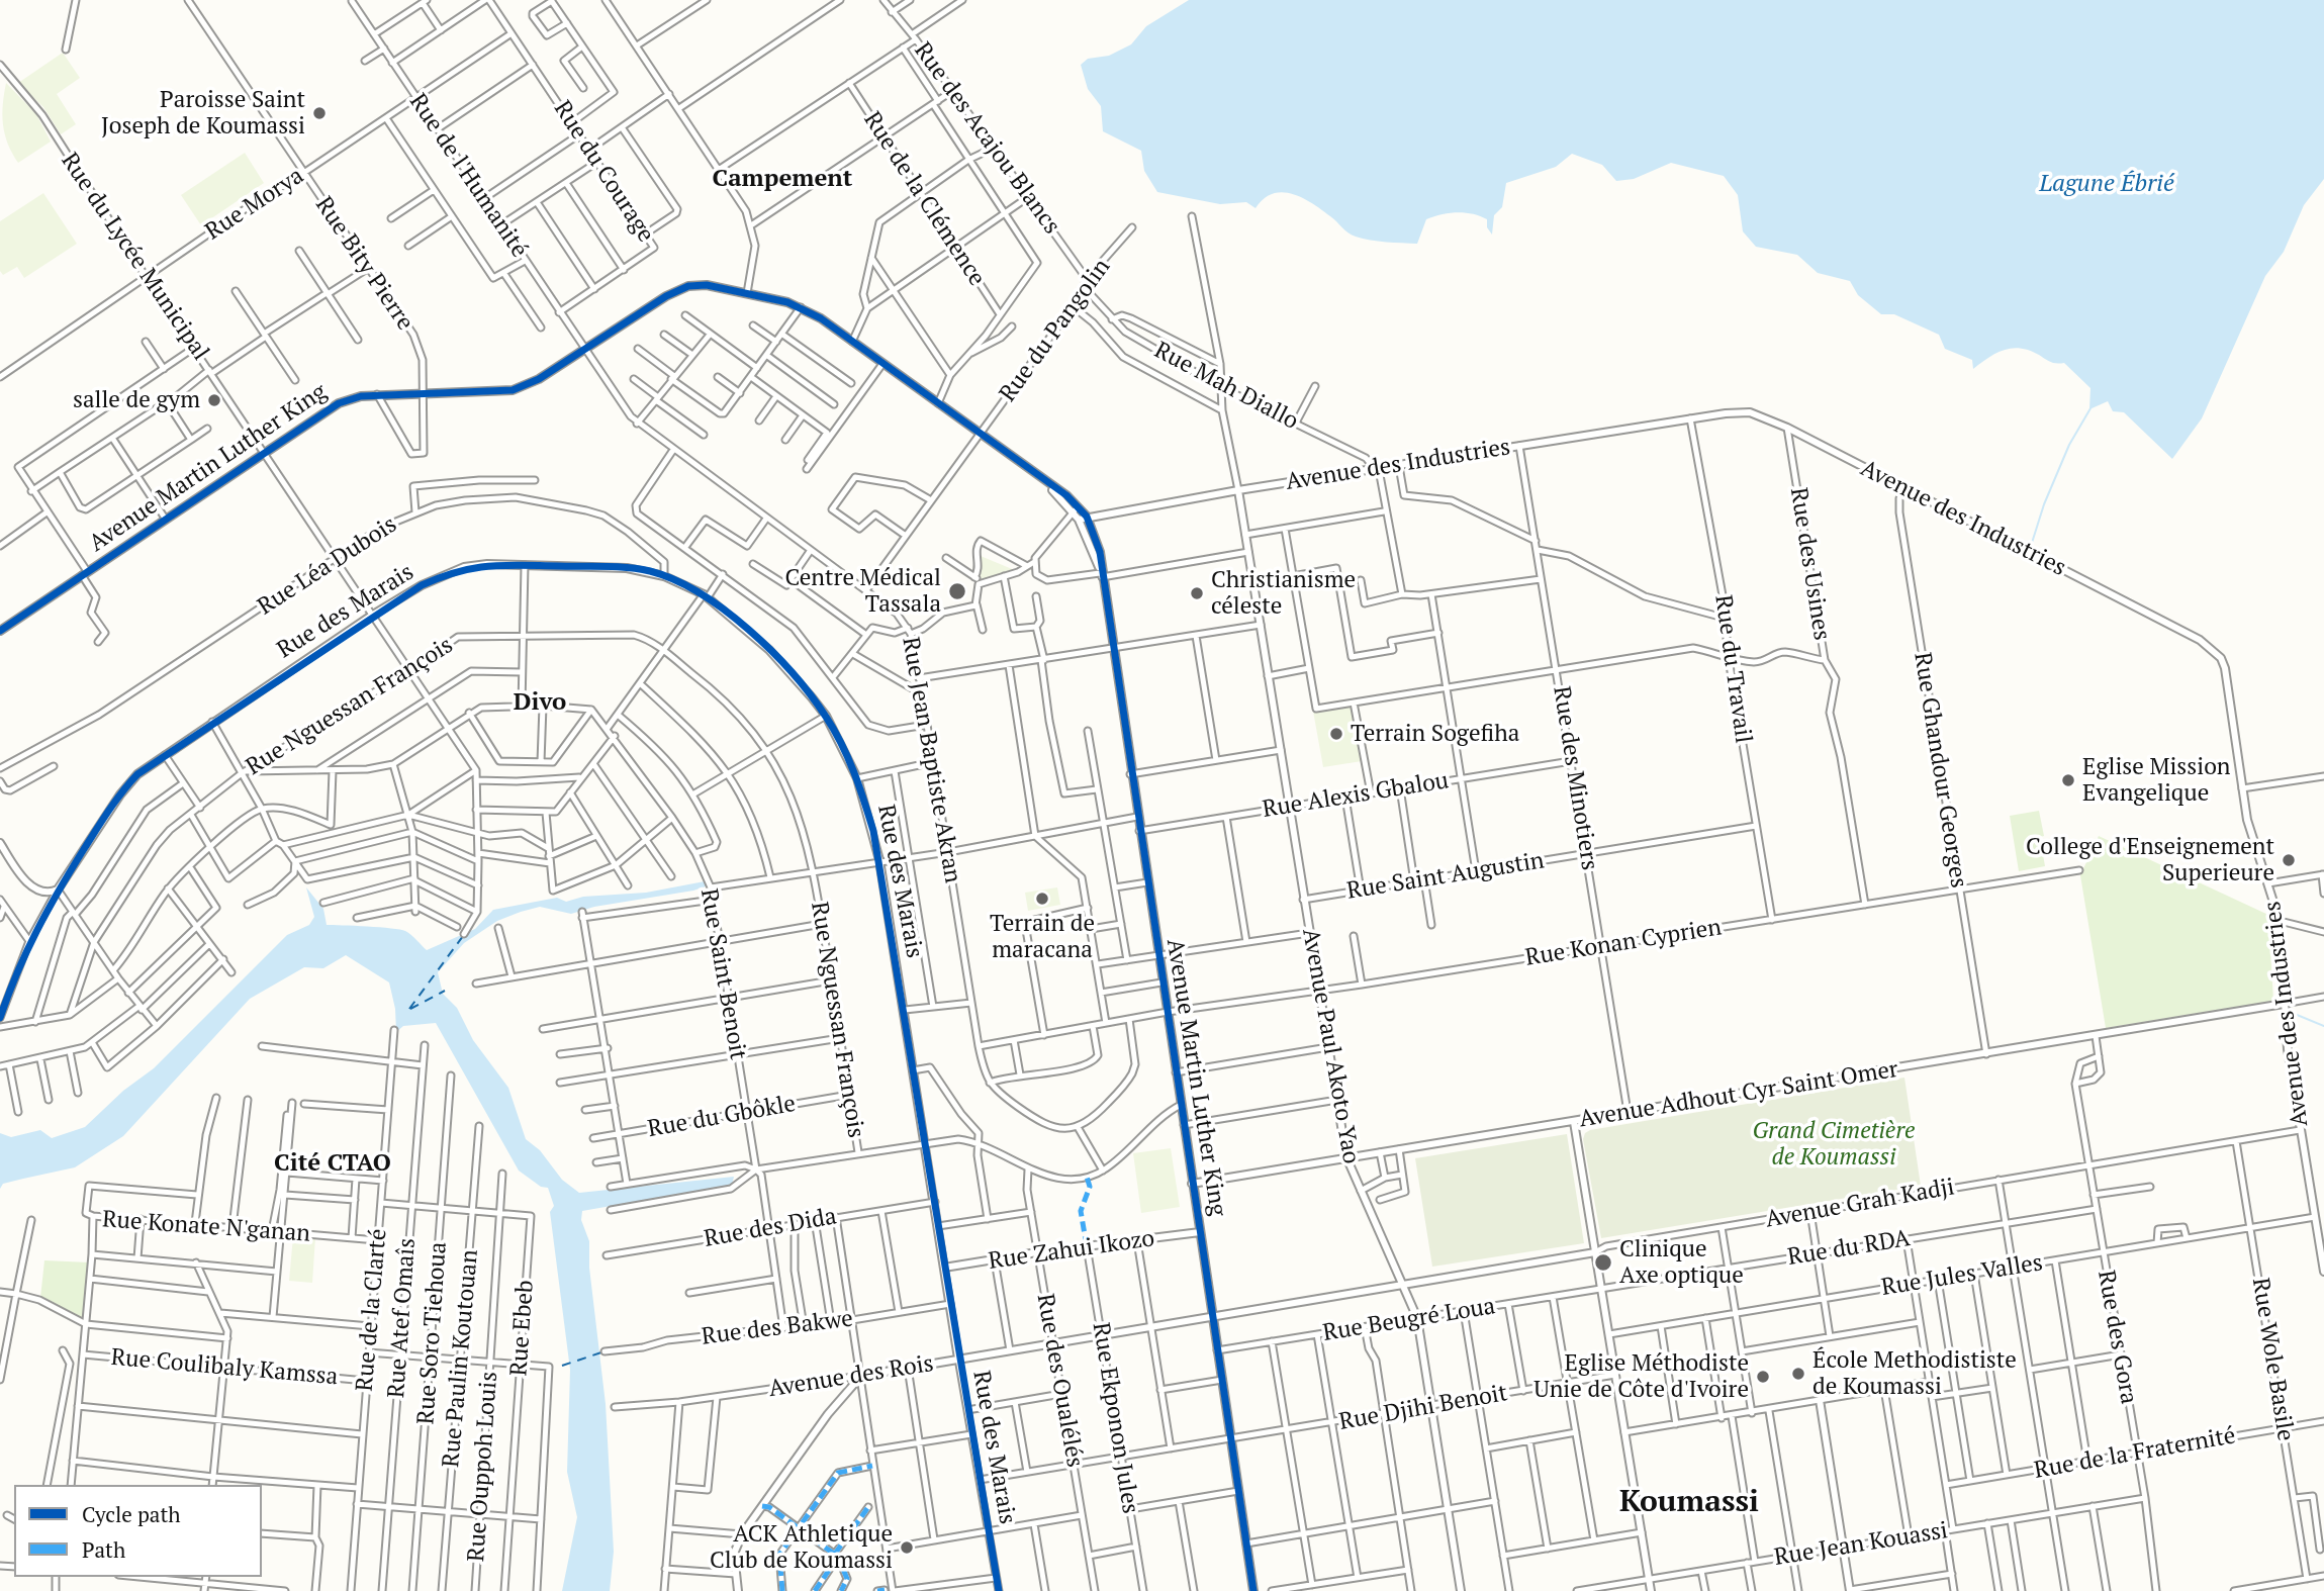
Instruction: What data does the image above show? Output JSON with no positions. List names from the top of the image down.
{
  "streets": {
    "street": [
      "Rue des Acajou Blancs",
      "Rue du Courage",
      "Rue de l'Humanité",
      "Rue de la Clémence",
      "Rue Morya",
      "Rue du Lycée Municipal",
      "Rue Bity Pierre",
      "Rue du Pangolin",
      "Rue Mah Diallo",
      "Avenue des Industries",
      "Avenue Martin Luther King",
      "Rue des Usines",
      "Rue Léa Dubois",
      "Rue des Marais",
      "Rue du Travail",
      "Rue Nguessan François",
      "Rue Jean Baptiste Akran",
      "Rue Ghandour Georges",
      "Rue des Minotiers",
      "Rue Alexis Gbalou",
      "Rue Saint Augustin",
      "Rue Konan Cyprien",
      "Rue Saint Benoit",
      "Avenue Paul Akoto Yao",
      "Avenue Adhout Cyr Saint Omer",
      "Rue du Gbôkle",
      "Avenue Grah Kadji",
      "Rue Konate N'ganan",
      "Rue des Dida",
      "Rue du RDA",
      "Rue Zahui Ikozo",
      "Rue Jules Valles",
      "Rue de la Clarté",
      "Rue Atef Omaîs",
      "Rue Beugré Loua",
      "Rue Ebeb",
      "Rue des Bakwe",
      "Rue Soro Tiehoua",
      "Rue des Gora",
      "Rue Paulin Koutouan",
      "Rue Wole Basile",
      "Rue Coulibaly Kamssa",
      "Avenue des Rois",
      "Rue des Oualélés",
      "Rue Djihi Benoit",
      "Rue Ekponon Jules",
      "Rue de la Fraternité",
      "Rue Ouppoh Louis",
      "Rue Jean Kouassi"
    ]
  },
  "crossings": [
    ["Rue des Acajou Blancs", "Rue du Pangolin"],
    ["Rue du Courage", "Rue de l'Humanité"],
    ["Rue du Courage", "Rue Morya"],
    ["Rue de l'Humanité", "Rue Morya"],
    ["Rue de l'Humanité", "Avenue Martin Luther King"],
    ["Rue de l'Humanité", "Rue Jean Baptiste Akran"],
    ["Rue Morya", "Rue du Lycée Municipal"],
    ["Rue Morya", "Rue Bity Pierre"],
    ["Rue du Lycée Municipal", "Avenue Martin Luther King"],
    ["Rue du Lycée Municipal", "Rue Léa Dubois"],
    ["Rue du Lycée Municipal", "Rue des Marais"],
    ["Rue du Lycée Municipal", "Rue Nguessan François"],
    ["Rue Bity Pierre", "Avenue Martin Luther King"],
    ["Rue du Pangolin", "Rue Mah Diallo"],
    ["Rue du Pangolin", "Avenue Martin Luther King"],
    ["Rue du Pangolin", "Rue Jean Baptiste Akran"],
    ["Rue Mah Diallo", "Avenue des Industries"],
    ["Avenue des Industries", "Avenue Martin Luther King"],
    ["Avenue des Industries", "Rue des Usines"],
    ["Avenue des Industries", "Rue du Travail"],
    ["Avenue des Industries", "Rue Ghandour Georges"],
    ["Avenue des Industries", "Rue des Minotiers"],
    ["Avenue des Industries", "Avenue Paul Akoto Yao"],
    ["Avenue des Industries", "Avenue Adhout Cyr Saint Omer"],
    ["Avenue des Industries", "Avenue Grah Kadji"],
    ["Avenue des Industries", "Rue Jules Valles"],
    ["Avenue Martin Luther King", "Rue Jean Baptiste Akran"],
    ["Avenue Martin Luther King", "Rue Alexis Gbalou"],
    ["Avenue Martin Luther King", "Rue Konan Cyprien"],
    ["Avenue Martin Luther King", "Avenue Adhout Cyr Saint Omer"],
    ["Avenue Martin Luther King", "Avenue Grah Kadji"],
    ["Avenue Martin Luther King", "Rue Zahui Ikozo"],
    ["Avenue Martin Luther King", "Rue Beugré Loua"],
    ["Avenue Martin Luther King", "Avenue des Rois"],
    ["Avenue Martin Luther King", "Rue Djihi Benoit"],
    ["Rue des Usines", "Rue Konan Cyprien"],
    ["Rue Léa Dubois", "Rue des Marais"],
    ["Rue des Marais", "Rue des Dida"],
    ["Rue des Marais", "Rue Zahui Ikozo"],
    ["Rue des Marais", "Rue des Bakwe"],
    ["Rue des Marais", "Avenue des Rois"],
    ["Rue des Marais", "Rue Djihi Benoit"],
    ["Rue du Travail", "Rue Saint Augustin"],
    ["Rue du Travail", "Rue Konan Cyprien"],
    ["Rue Nguessan François", "Rue du Gbôkle"],
    ["Rue Jean Baptiste Akran", "Rue Konan Cyprien"],
    ["Rue Ghandour Georges", "Rue Konan Cyprien"],
    ["Rue Ghandour Georges", "Avenue Adhout Cyr Saint Omer"],
    ["Rue des Minotiers", "Rue Alexis Gbalou"],
    ["Rue des Minotiers", "Rue Saint Augustin"],
    ["Rue des Minotiers", "Rue Konan Cyprien"],
    ["Rue des Minotiers", "Avenue Adhout Cyr Saint Omer"],
    ["Rue Alexis Gbalou", "Avenue Paul Akoto Yao"],
    ["Rue Saint Augustin", "Avenue Paul Akoto Yao"],
    ["Rue Konan Cyprien", "Avenue Paul Akoto Yao"],
    ["Rue Saint Benoit", "Rue du Gbôkle"],
    ["Rue Saint Benoit", "Rue des Dida"],
    ["Rue Saint Benoit", "Rue des Bakwe"],
    ["Avenue Paul Akoto Yao", "Avenue Adhout Cyr Saint Omer"],
    ["Avenue Paul Akoto Yao", "Avenue Grah Kadji"],
    ["Avenue Paul Akoto Yao", "Rue Beugré Loua"],
    ["Avenue Paul Akoto Yao", "Rue Djihi Benoit"],
    ["Avenue Grah Kadji", "Rue des Gora"],
    ["Avenue Grah Kadji", "Rue Wole Basile"],
    ["Avenue Grah Kadji", "Avenue des Rois"],
    ["Rue Konate N'ganan", "Rue de la Clarté"],
    ["Rue Konate N'ganan", "Rue Coulibaly Kamssa"],
    ["Rue du RDA", "Rue Beugré Loua"],
    ["Rue du RDA", "Rue des Gora"],
    ["Rue Zahui Ikozo", "Rue des Oualélés"],
    ["Rue Zahui Ikozo", "Rue Ekponon Jules"],
    ["Rue Jules Valles", "Rue des Gora"],
    ["Rue Jules Valles", "Rue Wole Basile"],
    ["Rue de la Clarté", "Rue Ebeb"],
    ["Rue de la Clarté", "Rue Coulibaly Kamssa"],
    ["Rue Atef Omaîs", "Rue Ebeb"],
    ["Rue Ebeb", "Rue Soro Tiehoua"],
    ["Rue Ebeb", "Rue Paulin Koutouan"],
    ["Rue Ebeb", "Rue Ouppoh Louis"],
    ["Rue des Gora", "Rue de la Fraternité"],
    ["Rue des Gora", "Rue Jean Kouassi"],
    ["Rue Wole Basile", "Rue de la Fraternité"],
    ["Avenue des Rois", "Rue des Oualélés"],
    ["Avenue des Rois", "Rue Ekponon Jules"],
    ["Rue des Oualélés", "Rue Djihi Benoit"],
    ["Rue Djihi Benoit", "Rue Ekponon Jules"]
  ],
  "districts": [
    "Campement",
    "Divo",
    "Cité CTAO",
    "Koumassi"
  ],
  "water": ["Lagune Ébrié"],
  "parks": ["Grand Cimetière de Koumassi"],
  "places": [
    "Paroisse Saint Joseph de Koumassi",
    "salle de gym",
    "Centre Médical Tassala",
    "Christianisme céleste",
    "Terrain Sogefiha",
    "Eglise Mission Evangelique",
    "College d'Enseignement Superieure",
    "Terrain de maracana",
    "Clinique Axe optique",
    "École Methodististe de Koumassi",
    "Eglise Méthodiste Unie de Côte d'Ivoire",
    "ACK Athletique Club de Koumassi"
  ],
  "legend": ["Cycle path", "Path"]
}
